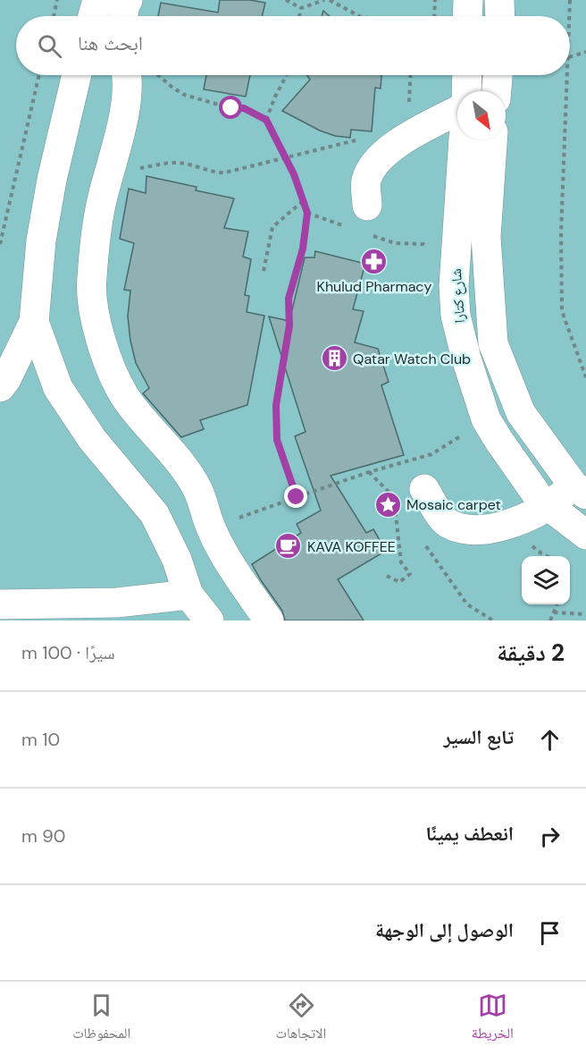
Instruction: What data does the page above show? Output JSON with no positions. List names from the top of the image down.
{
  "streets": {
    "street": ["شارع كتارا"]
  },
  "places": {
    "pharmacy": ["Khulud Pharmacy"],
    "building": ["Qatar Watch Club"],
    "place": ["Mosaic carpet"],
    "cafe": ["KAVA KOFFEE"]
  },
  "north": "bottom right",
  "page": {
    "search": "ابحث هنا",
    "heading": ["2 دقيقة", "سيرًا · 100 m"],
    "list": [
      ["تابع السير", "10 m"],
      ["انعطف يمينًا", "90 m"],
      "الوصول إلى الوجهة"
    ],
    "nav": ["الخريطة", "الاتجاهات", "المحفوظات"]
  }
}
